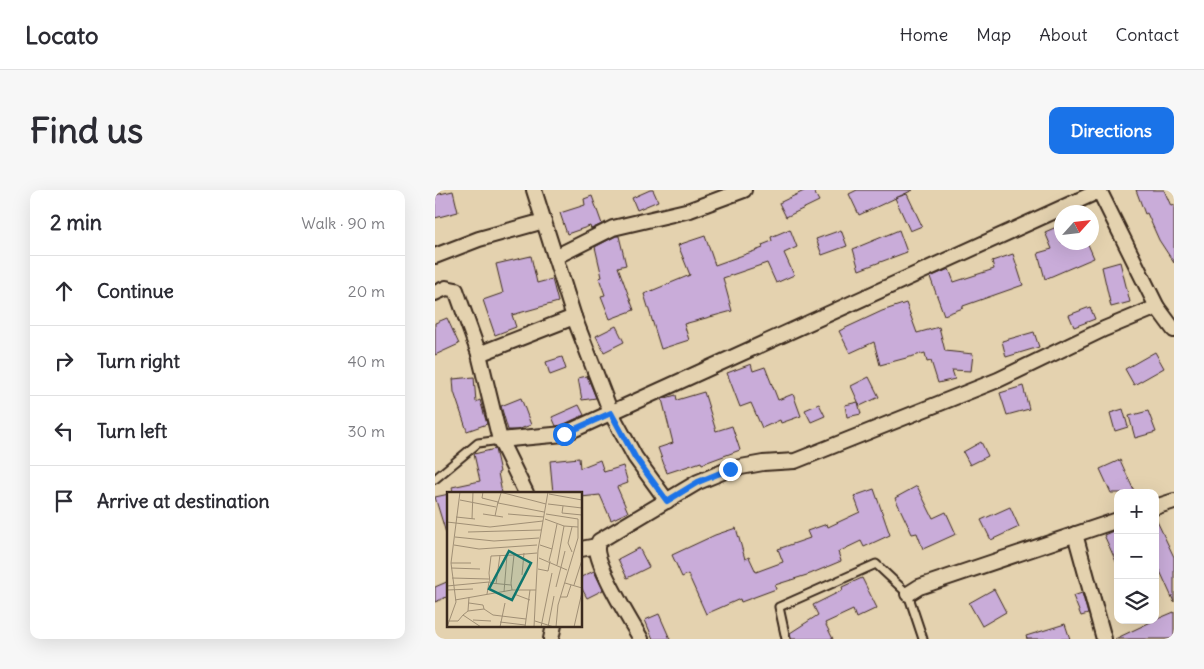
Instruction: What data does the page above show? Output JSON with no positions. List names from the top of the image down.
{
  "north": "top right",
  "page": {
    "header": "Locato",
    "nav": [
      "Home",
      "Map",
      "About",
      "Contact"
    ],
    "buttons": "Directions",
    "title": "Find us",
    "heading": ["2 min", "Walk · 90 m"],
    "list": [
      ["Continue", "20 m"],
      ["Turn right", "40 m"],
      ["Turn left", "30 m"],
      "Arrive at destination"
    ],
    "map_buttons": ["+", "−"]
  }
}
